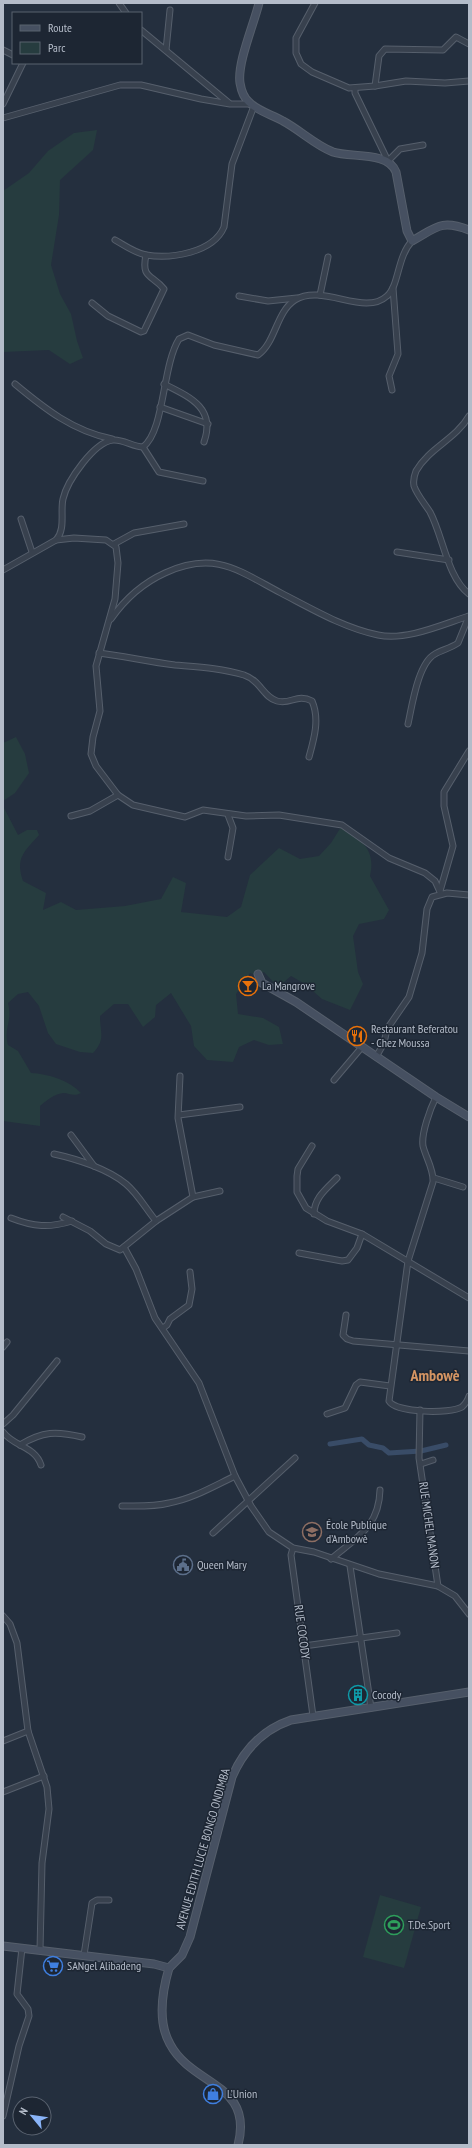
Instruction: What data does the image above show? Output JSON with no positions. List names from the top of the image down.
{
  "streets": {
    "street": ["RUE MICHEL MANON", "RUE COCODY", "AVENUE EDITH LUCIE BONGO ONDIMBA"]
  },
  "crossings": [
    ["RUE COCODY", "AVENUE EDITH LUCIE BONGO ONDIMBA"]
  ],
  "districts": ["Ambowè"],
  "places": {
    "bar": ["La Mangrove"],
    "restaurant": ["Restaurant Beferatou - Chez Moussa"],
    "school or university": ["École Publique d’Ambowè"],
    "public building": ["Queen Mary"],
    "building": ["Cocody"],
    "sports": ["T.De.Sport"],
    "supermarket": ["SANgel Alibadeng"],
    "shop": ["L’Union"]
  },
  "legend": ["Route", "Parc"],
  "north": "top left"
}
